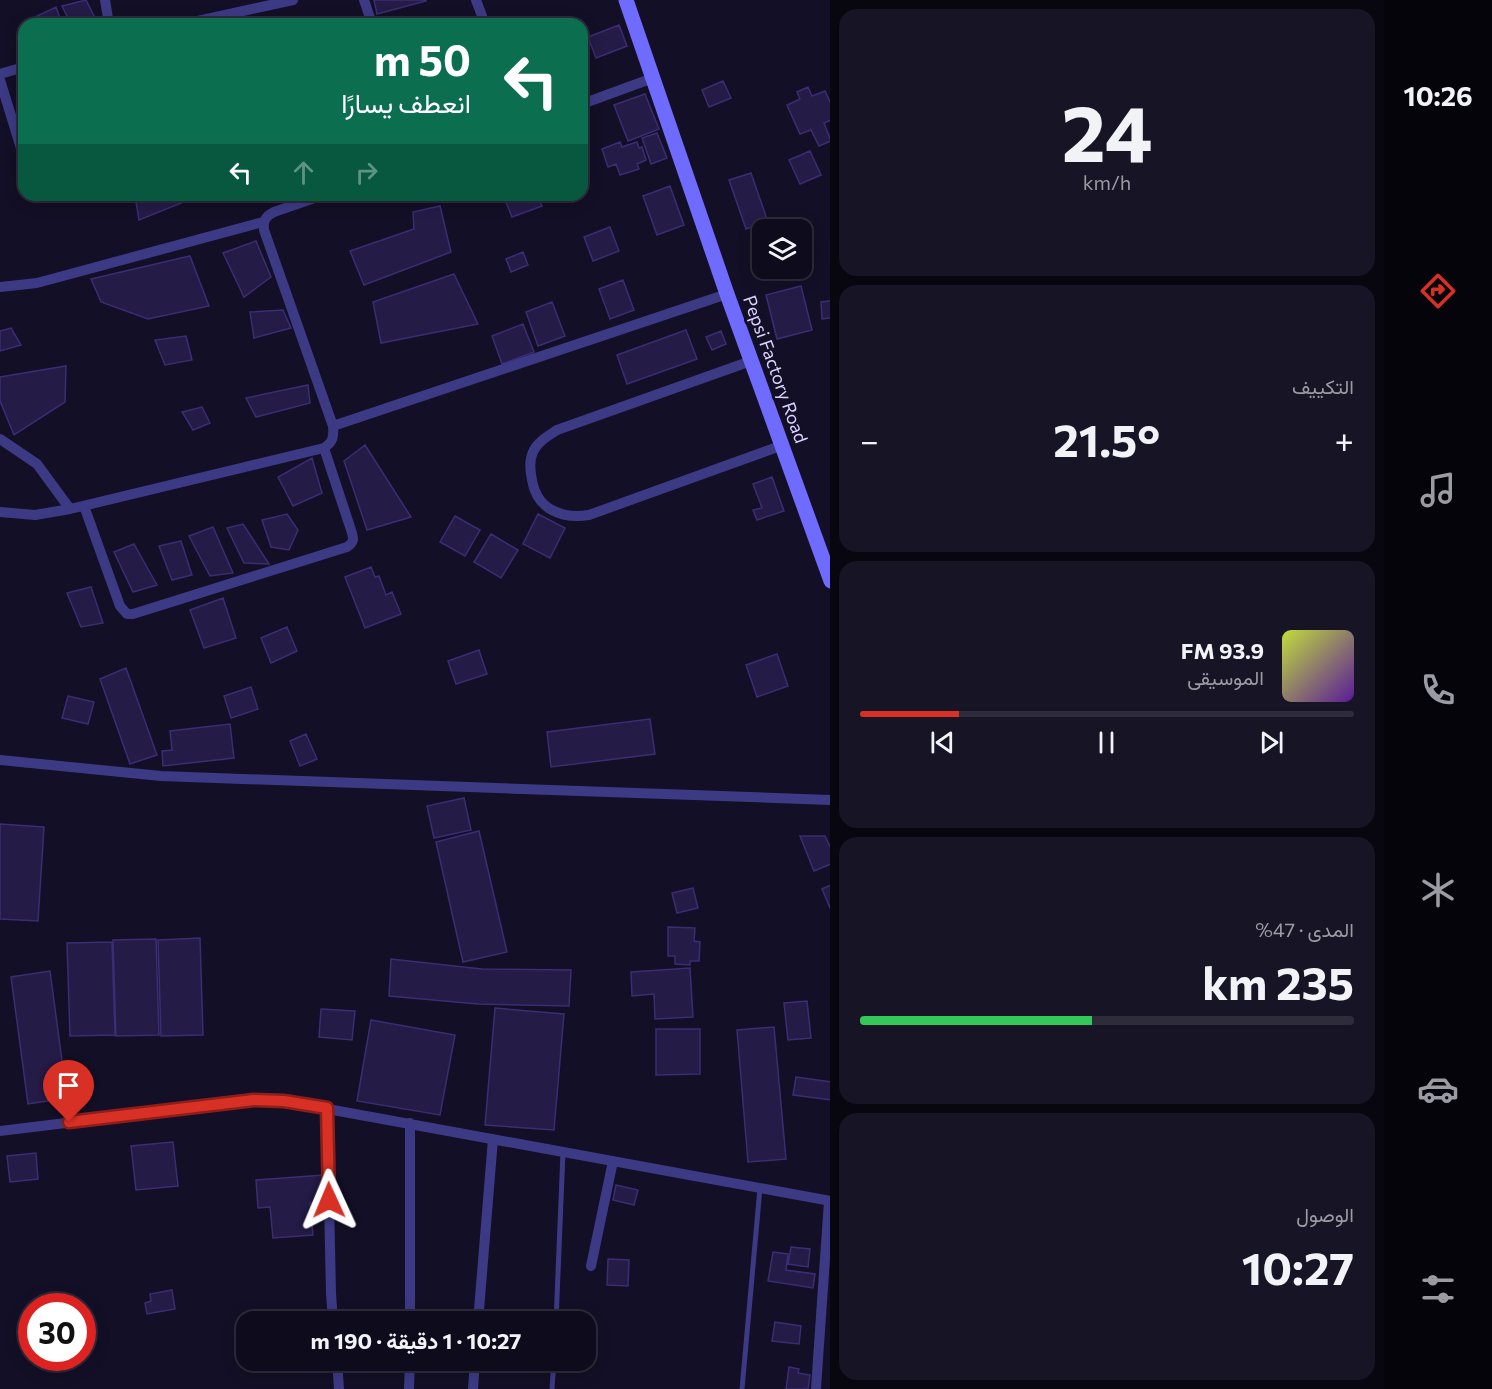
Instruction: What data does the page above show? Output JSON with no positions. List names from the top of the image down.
{
  "streets": {
    "main road": ["Pepsi Factory Road"]
  },
  "page": {
    "tabs": "10:26",
    "tile": [
      ["24", "km/h"],
      "التكييف",
      ["المدى · 47%", "235 km"],
      ["الوصول", "10:27"]
    ],
    "turn": ["50 m", "انعطف يسارًا"],
    "heat": ["−", "21.5°", "+"],
    "song": ["93.9 FM", "الموسيقى"],
    "limit": "30",
    "trip": "10:27 · 1 دقيقة · 190 m"
  }
}
